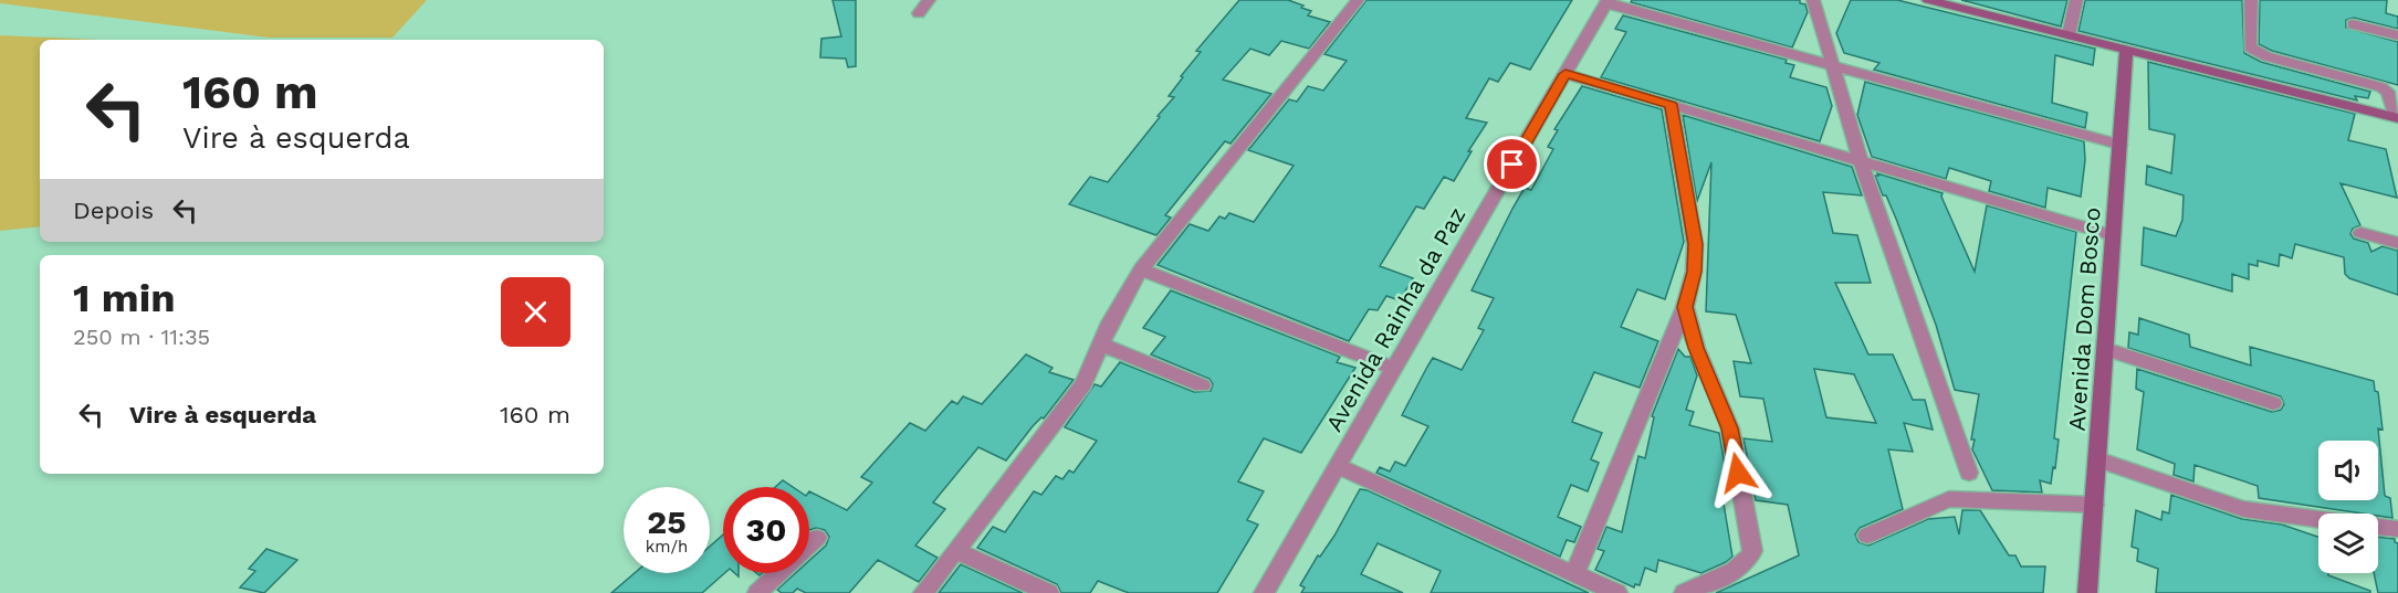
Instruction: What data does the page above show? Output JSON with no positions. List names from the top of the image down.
{
  "streets": {
    "street": ["Avenida Rainha da Paz", "Avenida Dom Bosco"]
  },
  "page": {
    "turn": ["160 m", "Vire à esquerda"],
    "then": "Depois",
    "heading": ["1 min", "250 m · 11:35"],
    "list": [
      {
        "name": "Vire à esquerda",
        "value": "160 m"
      }
    ],
    "speed": "25 km/h",
    "limit": "30"
  }
}
